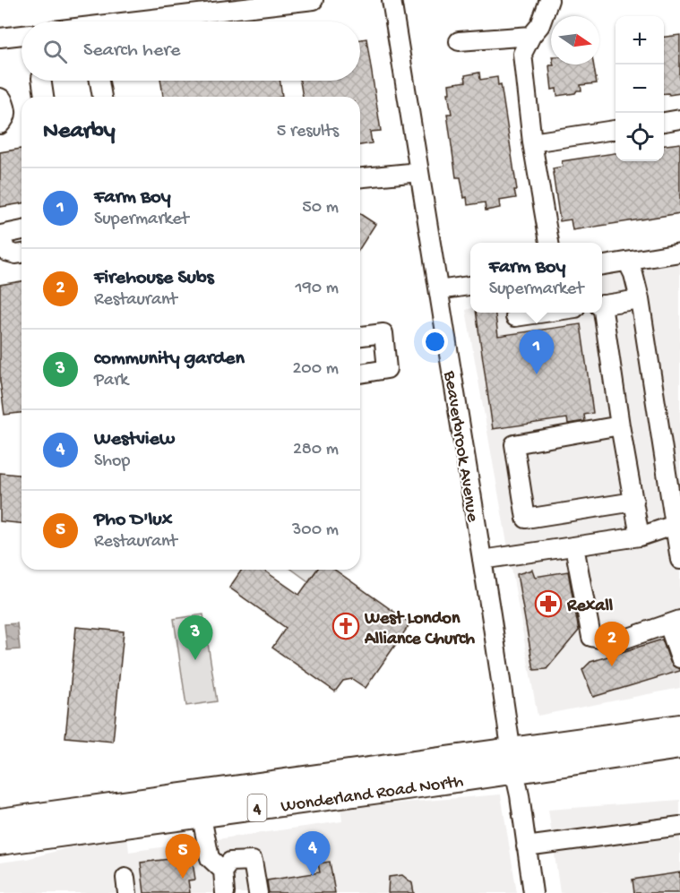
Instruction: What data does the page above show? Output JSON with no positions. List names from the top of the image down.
{
  "streets": {
    "main road": ["Wonderland Road North", "4"],
    "street": ["Beaverbrook Avenue"]
  },
  "crossings": [
    ["Beaverbrook Avenue", "Wonderland Road North"]
  ],
  "places": {
    "pharmacy": ["Rexall"],
    "church": ["West London Alliance Church"]
  },
  "north": "right",
  "page": {
    "map_buttons": ["+", "−"],
    "search": "Search here",
    "heading": ["Nearby", "5 results"],
    "list": [
      {
        "mark": "1",
        "name": "Farm Boy",
        "note": "Supermarket",
        "value": "50 m"
      },
      {
        "mark": "2",
        "name": "Firehouse Subs",
        "note": "Restaurant",
        "value": "190 m"
      },
      {
        "mark": "3",
        "name": "community garden",
        "note": "Park",
        "value": "200 m"
      },
      {
        "mark": "4",
        "name": "Westview",
        "note": "Shop",
        "value": "280 m"
      },
      {
        "mark": "5",
        "name": "Pho D'lux",
        "note": "Restaurant",
        "value": "300 m"
      }
    ],
    "popup": ["Farm Boy", "Supermarket"],
    "pins": [
      "1",
      "3",
      "2",
      "4",
      "5"
    ]
  }
}
